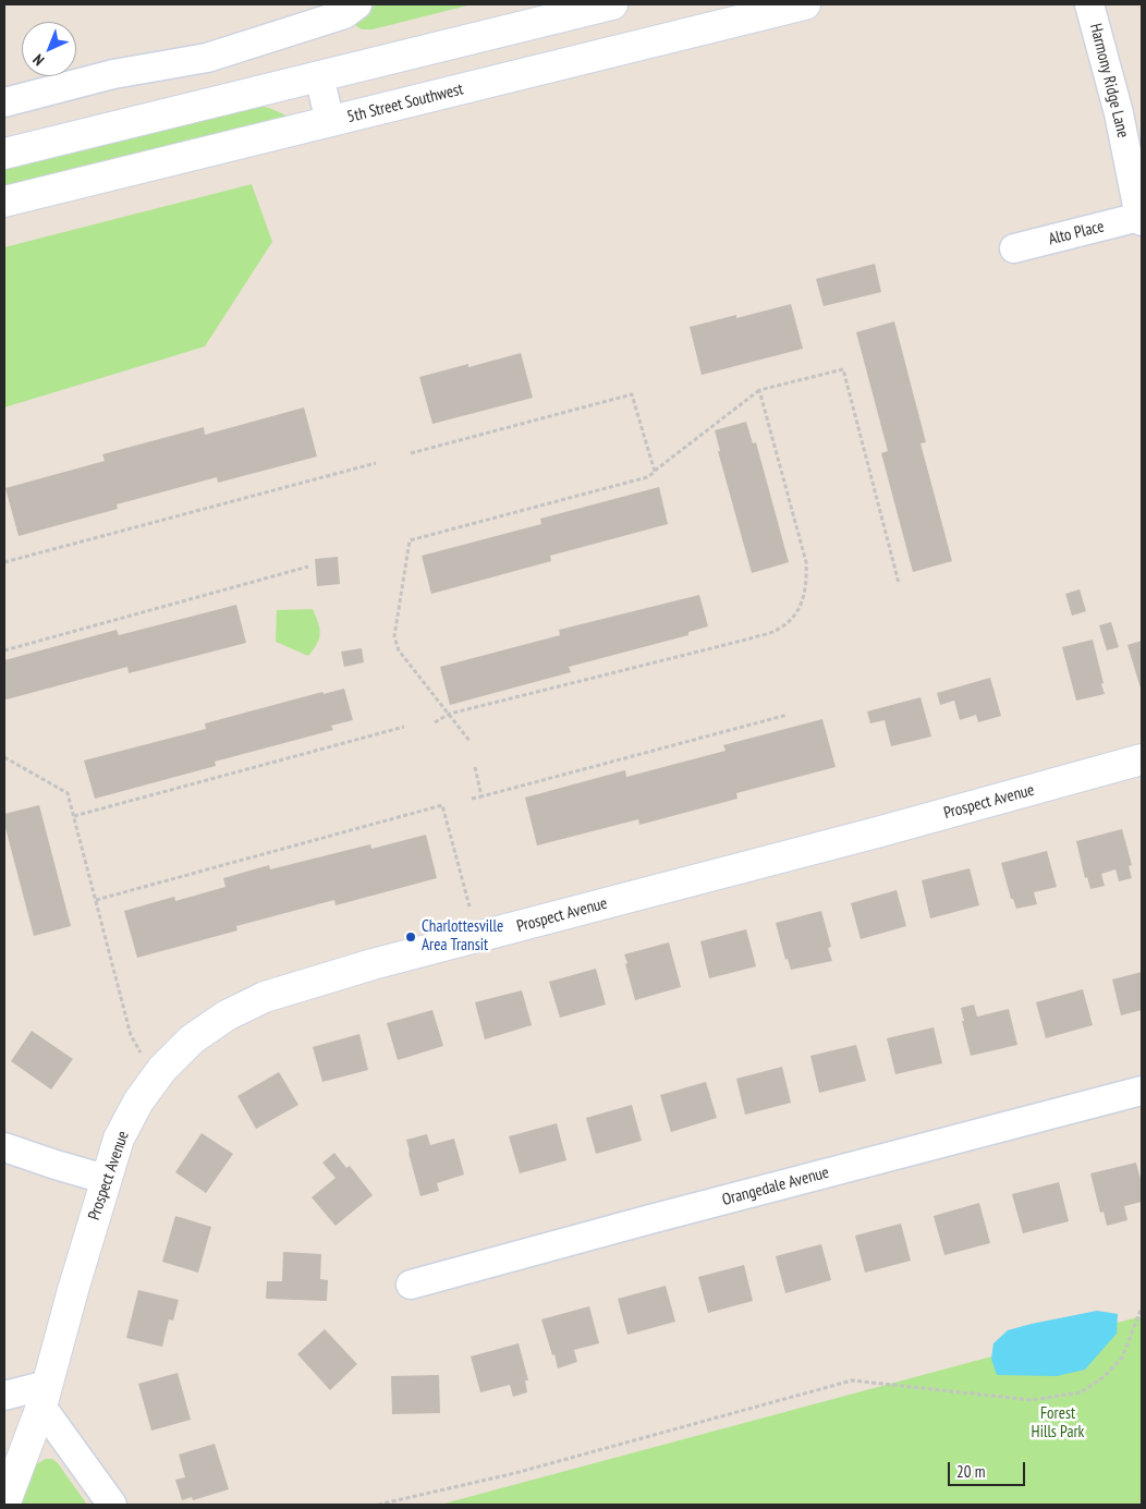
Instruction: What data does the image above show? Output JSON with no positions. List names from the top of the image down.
{
  "streets": {
    "street": [
      "Harmony Ridge Lane",
      "5th Street Southwest",
      "Alto Place",
      "Prospect Avenue",
      "Orangedale Avenue"
    ]
  },
  "crossings": [
    ["Harmony Ridge Lane", "Alto Place"]
  ],
  "parks": ["Forest Hills Park"],
  "places": ["Charlottesville Area Transit"],
  "scale_bar": "20 m",
  "north": "bottom left"
}
